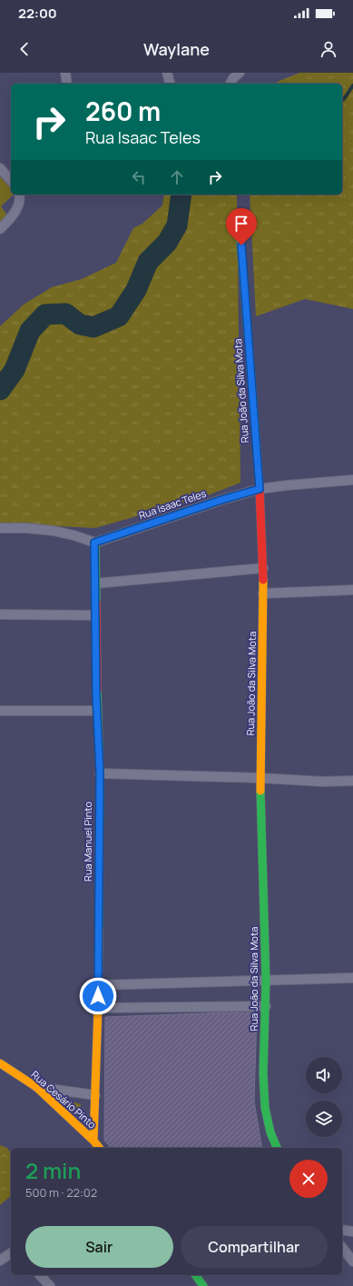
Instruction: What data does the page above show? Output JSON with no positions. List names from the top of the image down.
{
  "streets": {
    "street": [
      "Rua João da Silva Mota",
      "Rua Isaac Teles",
      "Rua Manuel Pinto",
      "Rua Cesário Pinto"
    ]
  },
  "crossings": [
    ["Rua João da Silva Mota", "Rua Isaac Teles"],
    ["Rua Isaac Teles", "Rua Manuel Pinto"],
    ["Rua Manuel Pinto", "Rua Cesário Pinto"]
  ],
  "page": {
    "status": "22:00",
    "header": "Waylane",
    "turn": ["260 m", "Rua Isaac Teles"],
    "heading": ["2 min", "500 m · 22:02"],
    "buttons": ["Sair", "Compartilhar"]
  }
}
